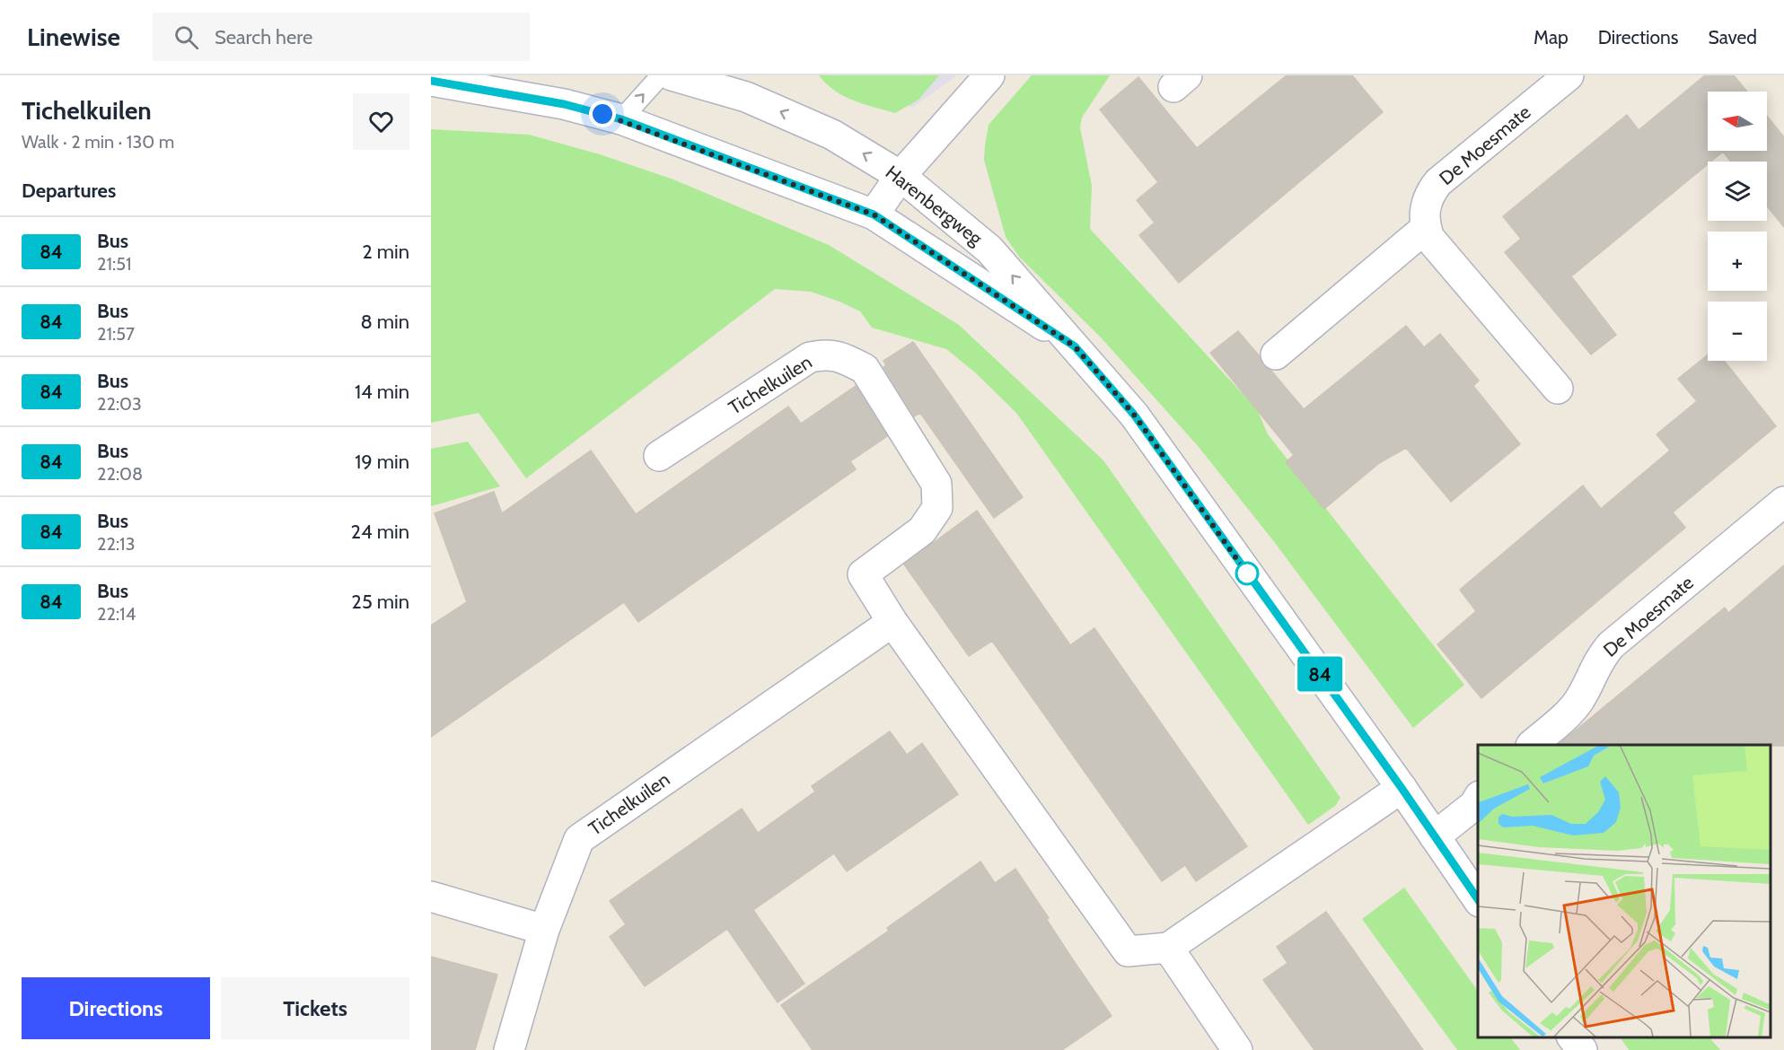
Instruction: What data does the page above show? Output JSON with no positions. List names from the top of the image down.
{
  "streets": {
    "street": ["De Moesmate", "Harenbergweg", "Tichelkuilen"]
  },
  "crossings": [
    ["Harenbergweg", "Tichelkuilen"]
  ],
  "lines": ["bus line 84"],
  "north": "left",
  "page": {
    "header": "Linewise",
    "search": "Search here",
    "nav": ["Map", "Directions", "Saved"],
    "heading": [
      ["Tichelkuilen", "Walk · 2 min · 130 m"],
      "Departures"
    ],
    "on_map": "84",
    "map_buttons": ["+", "−"],
    "list": [
      {
        "mark": "84",
        "name": "Bus",
        "note": "21:51",
        "value": "2 min"
      },
      {
        "mark": "84",
        "name": "Bus",
        "note": "21:57",
        "value": "8 min"
      },
      {
        "mark": "84",
        "name": "Bus",
        "note": "22:03",
        "value": "14 min"
      },
      {
        "mark": "84",
        "name": "Bus",
        "note": "22:08",
        "value": "19 min"
      },
      {
        "mark": "84",
        "name": "Bus",
        "note": "22:13",
        "value": "24 min"
      },
      {
        "mark": "84",
        "name": "Bus",
        "note": "22:14",
        "value": "25 min"
      }
    ],
    "buttons": ["Directions", "Tickets"]
  }
}
